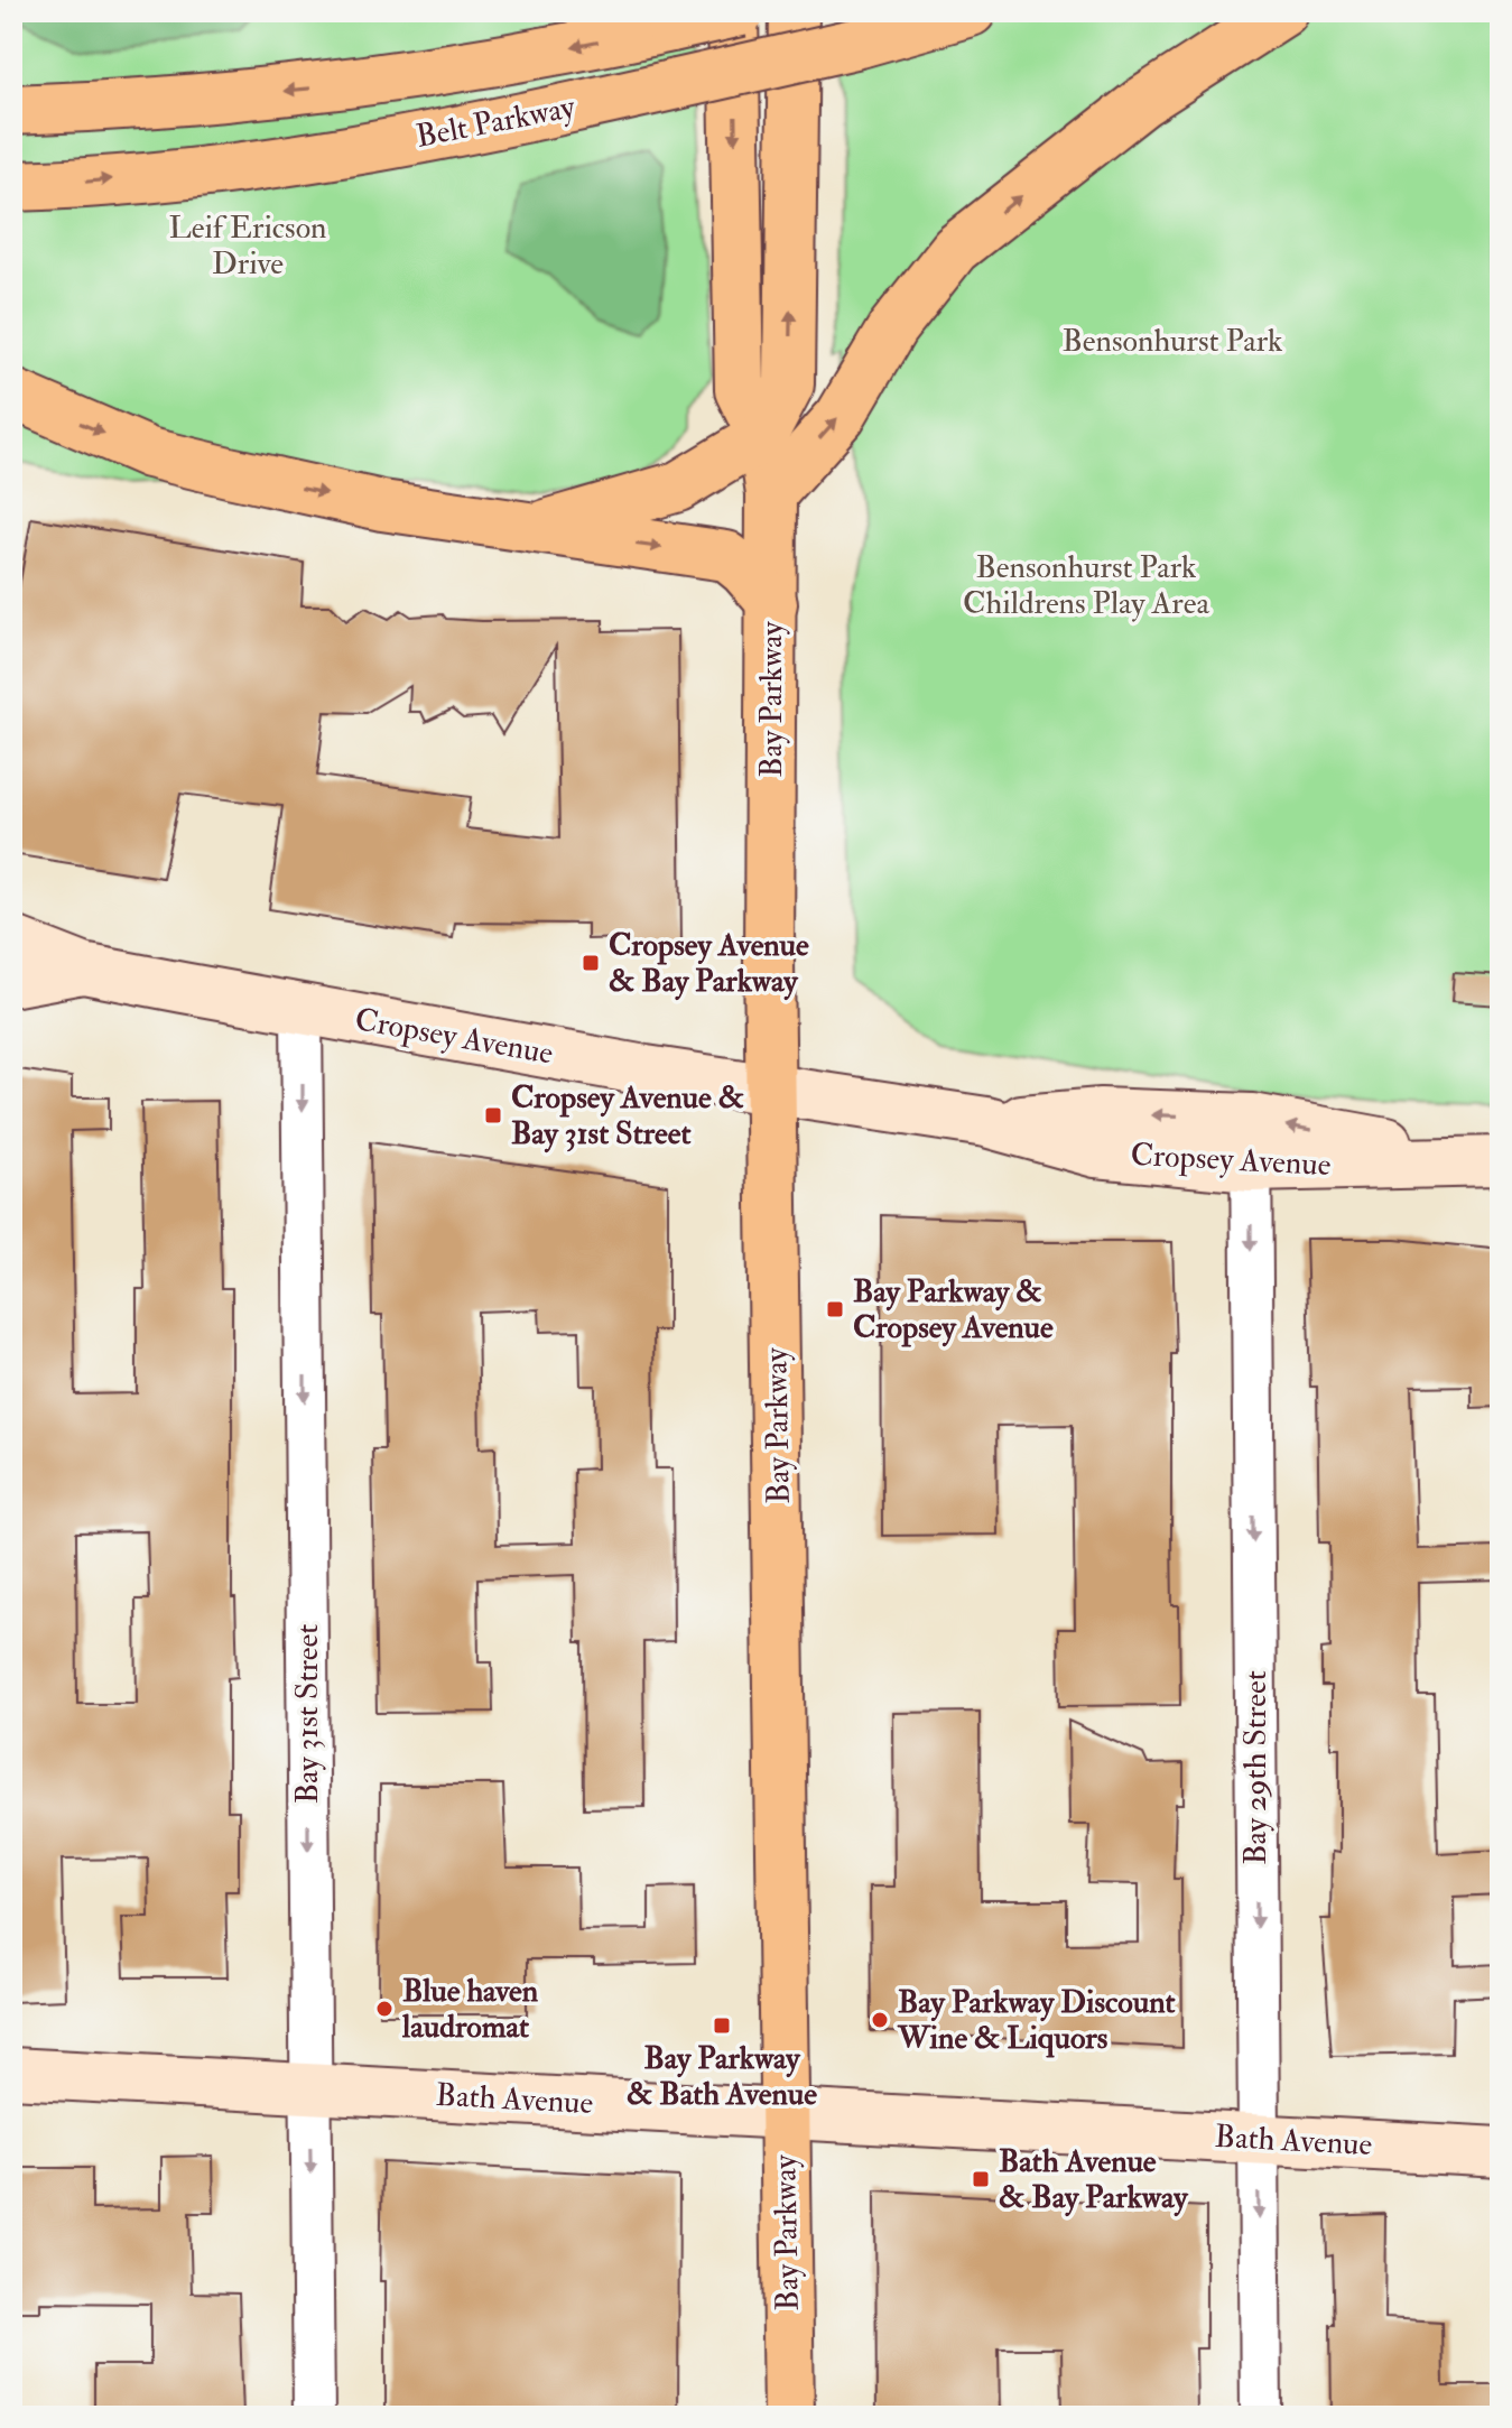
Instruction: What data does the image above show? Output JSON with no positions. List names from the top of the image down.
{
  "streets": {
    "main road": [
      "Belt Parkway",
      "Bay Parkway",
      "Cropsey Avenue",
      "Bath Avenue"
    ],
    "street": ["Bay 31st Street", "Bay 29th Street"]
  },
  "crossings": [
    ["Bay Parkway", "Cropsey Avenue"],
    ["Bay Parkway", "Bath Avenue"],
    ["Cropsey Avenue", "Bay 31st Street"],
    ["Cropsey Avenue", "Bay 29th Street"],
    ["Bay 31st Street", "Bath Avenue"],
    ["Bay 29th Street", "Bath Avenue"]
  ],
  "one_way": ["Bay 31st Street", "Bay 29th Street"],
  "parks": ["Leif Ericson Drive", "Bensonhurst Park", "Bensonhurst Park Childrens Play Area"],
  "places": {
    "transit": [
      "Cropsey Avenue & Bay Parkway",
      "Cropsey Avenue & Bay 31st Street",
      "Bay Parkway & Cropsey Avenue",
      "Bay Parkway & Bath Avenue",
      "Bath Avenue & Bay Parkway"
    ],
    "other": ["Blue haven laudromat", "Bay Parkway Discount Wine & Liquors"]
  }
}
